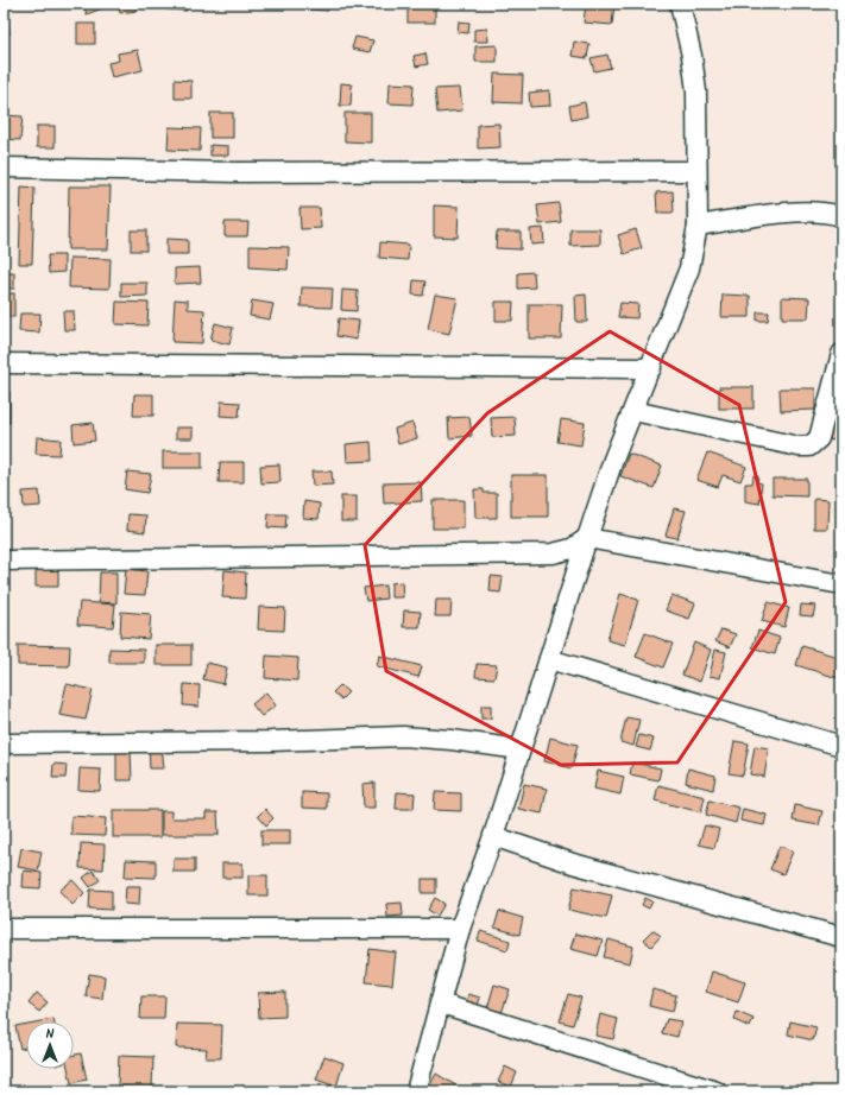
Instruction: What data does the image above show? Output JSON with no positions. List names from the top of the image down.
{
  "north": "top"
}
